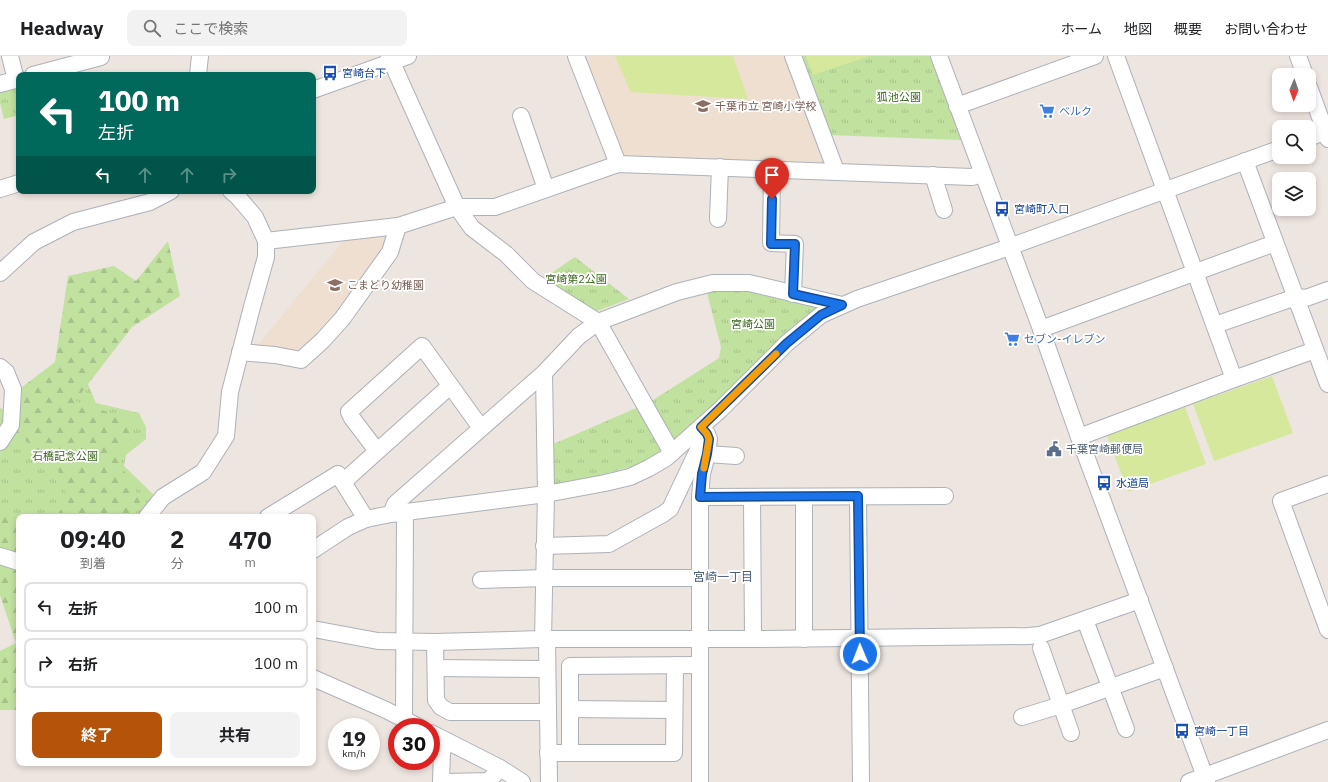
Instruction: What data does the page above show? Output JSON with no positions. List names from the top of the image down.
{
  "districts": ["宮崎一丁目"],
  "parks": [
    "狐池公園",
    "宮崎第2公園",
    "宮崎公園",
    "石橋記念公園"
  ],
  "places": {
    "bus stop": [
      "宮崎台下",
      "宮崎町入口",
      "水道局",
      "宮崎一丁目"
    ],
    "school or university": ["千葉市立 宮崎小学校", "こまどり幼稚園"],
    "supermarket": ["ベルク", "セブン-イレブン"],
    "public building": ["千葉宮崎郵便局"]
  },
  "north": "bottom",
  "page": {
    "header": "Headway",
    "search": "ここで検索",
    "nav": [
      "ホーム",
      "地図",
      "概要",
      "お問い合わせ"
    ],
    "turn": ["100 m", "左折"],
    "eta": [
      "09:40",
      "到着",
      "2",
      "分",
      "470",
      "m"
    ],
    "list": [
      {
        "name": "左折",
        "value": "100 m"
      },
      {
        "name": "右折",
        "value": "100 m"
      }
    ],
    "buttons": ["終了", "共有"],
    "speed": "19 km/h",
    "limit": "30"
  }
}
